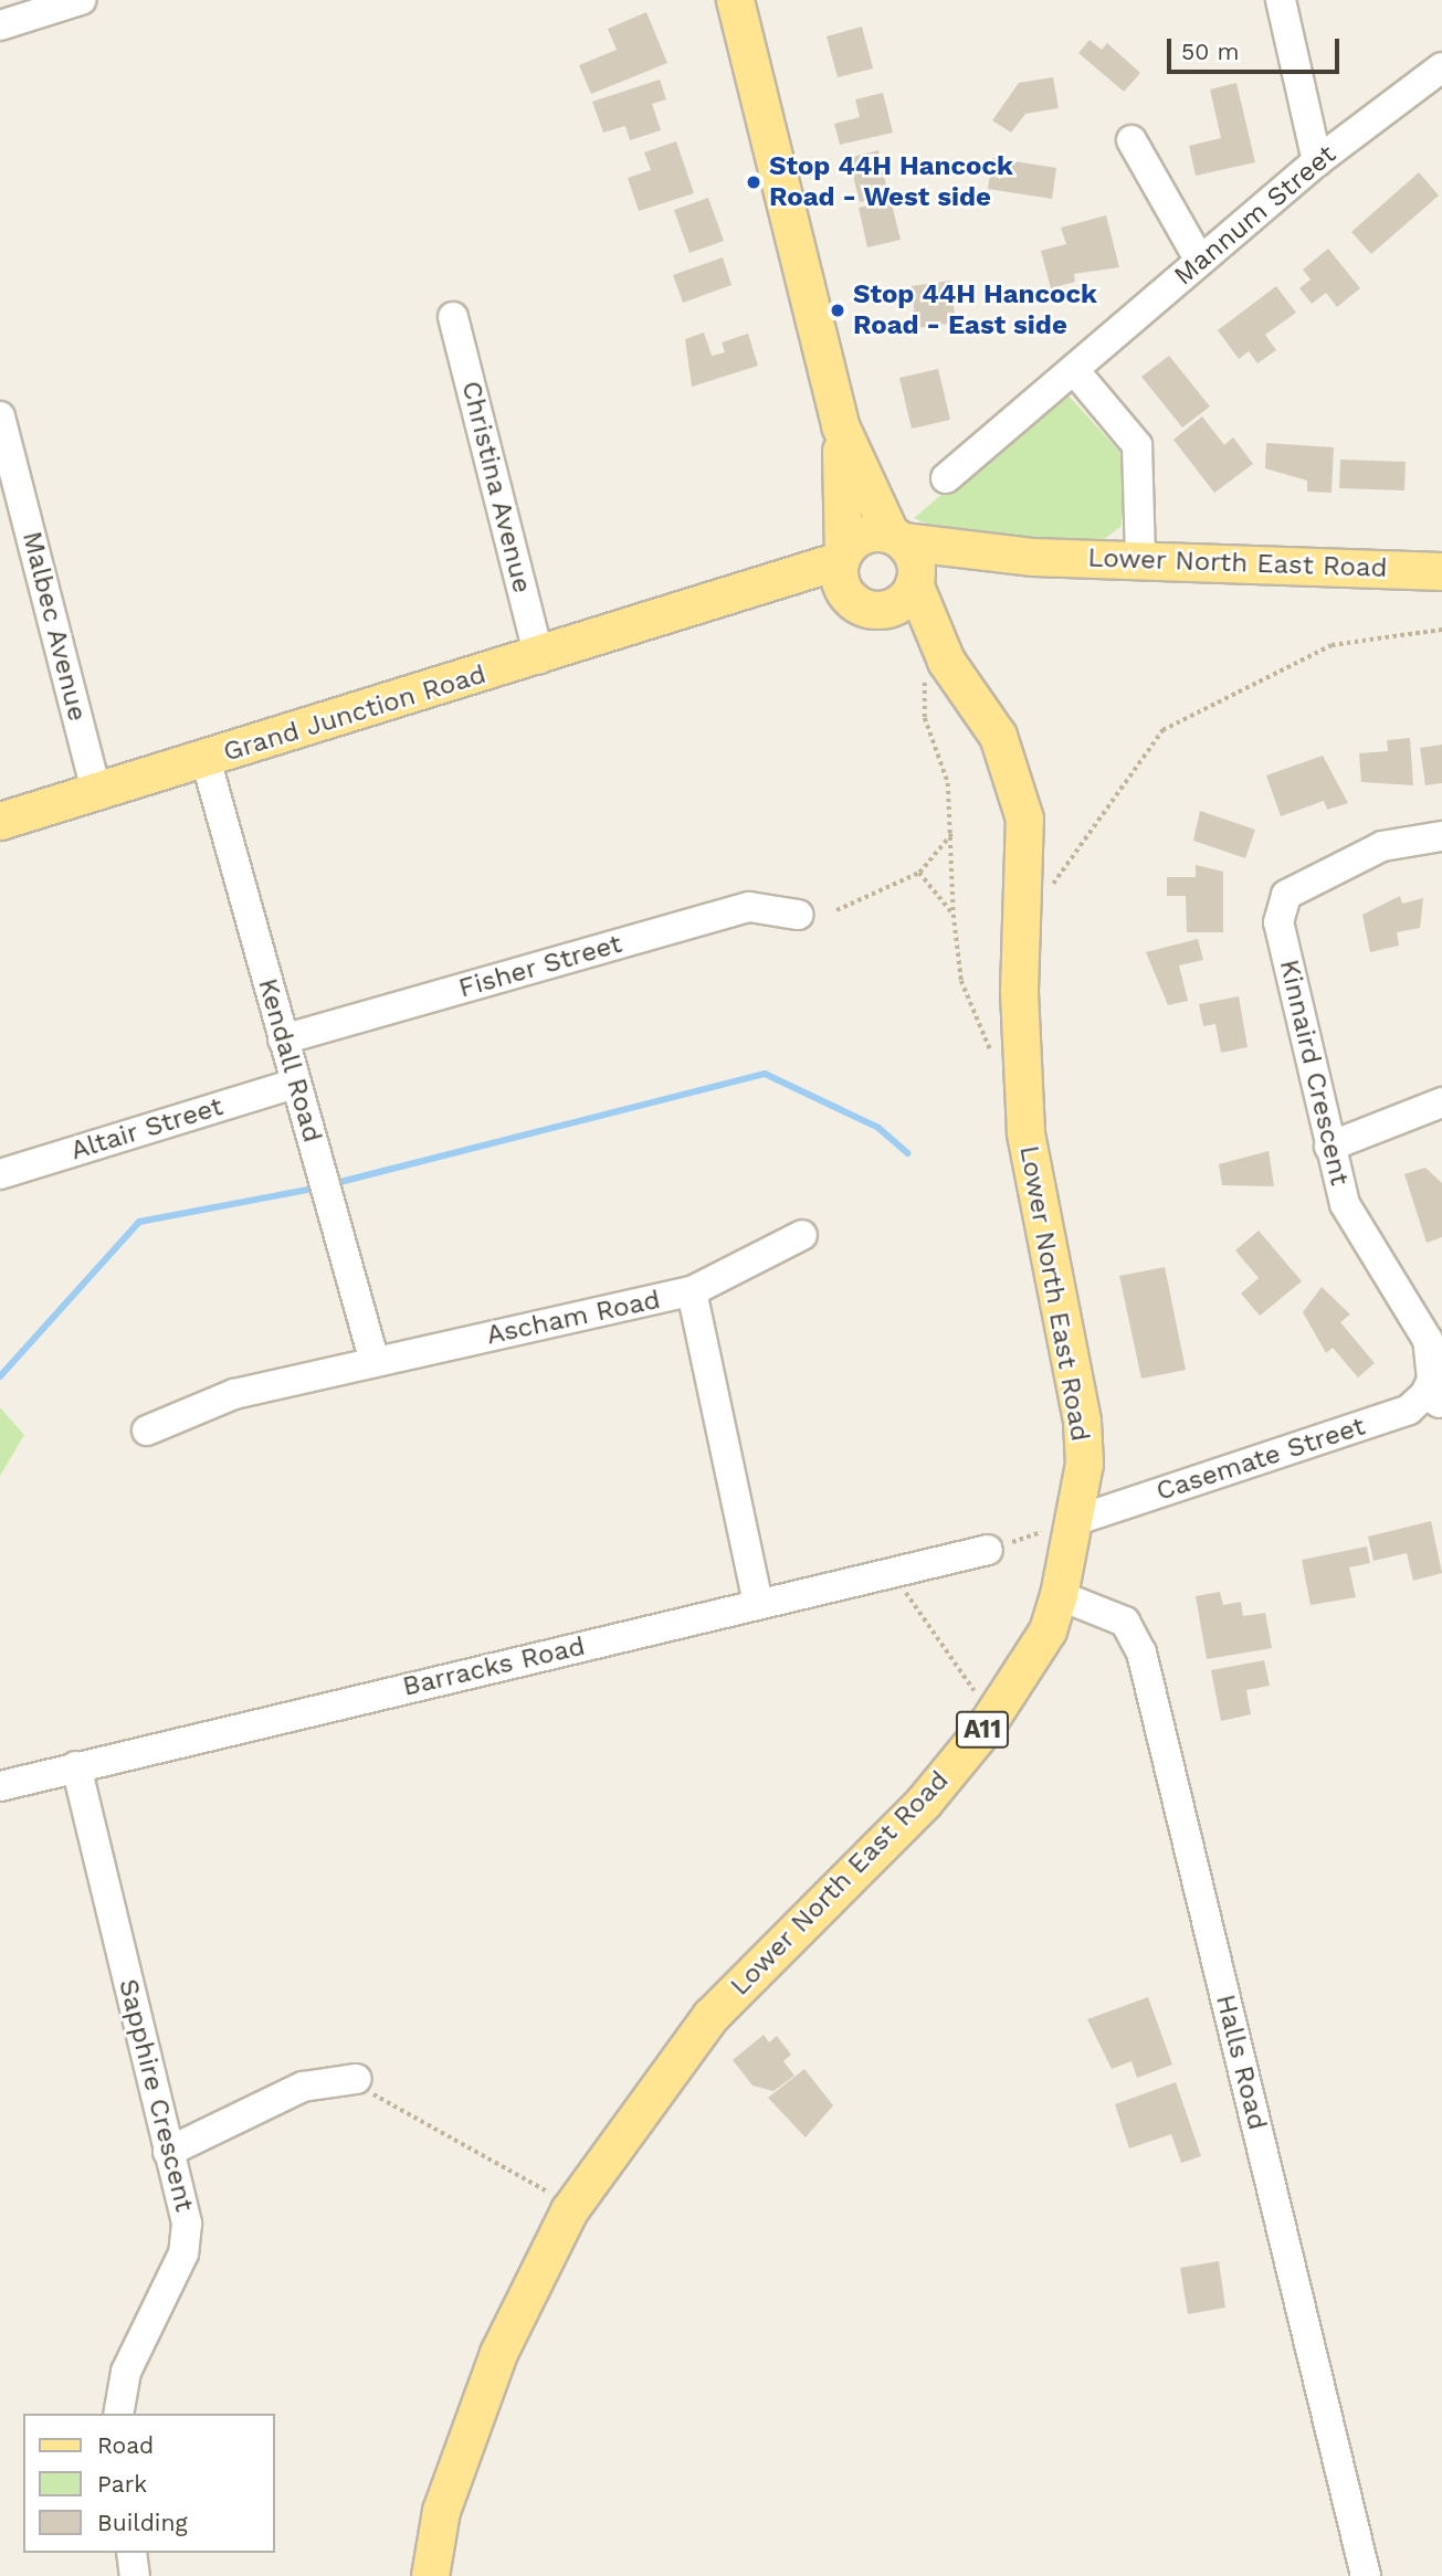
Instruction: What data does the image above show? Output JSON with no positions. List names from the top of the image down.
{
  "streets": {
    "main road": ["Lower North East Road", "Grand Junction Road", "A11"],
    "street": [
      "Mannum Street",
      "Christina Avenue",
      "Malbec Avenue",
      "Fisher Street",
      "Kendall Road",
      "Kinnaird Crescent",
      "Altair Street",
      "Ascham Road",
      "Casemate Street",
      "Barracks Road",
      "Halls Road",
      "Sapphire Crescent"
    ]
  },
  "crossings": [
    ["Christina Avenue", "Grand Junction Road"],
    ["Lower North East Road", "Grand Junction Road"],
    ["Lower North East Road", "Casemate Street"],
    ["Lower North East Road", "A11"],
    ["Lower North East Road", "Halls Road"],
    ["Malbec Avenue", "Grand Junction Road"],
    ["Grand Junction Road", "Kendall Road"],
    ["Grand Junction Road", "A11"],
    ["Fisher Street", "Kendall Road"],
    ["Kendall Road", "Altair Street"],
    ["Kendall Road", "Ascham Road"],
    ["Kinnaird Crescent", "Casemate Street"],
    ["Ascham Road", "Barracks Road"],
    ["Barracks Road", "Sapphire Crescent"]
  ],
  "places": ["Stop 44H Hancock Road - West side", "Stop 44H Hancock Road - East side"],
  "legend": ["Road", "Park", "Building"],
  "scale_bar": "50 m"
}
